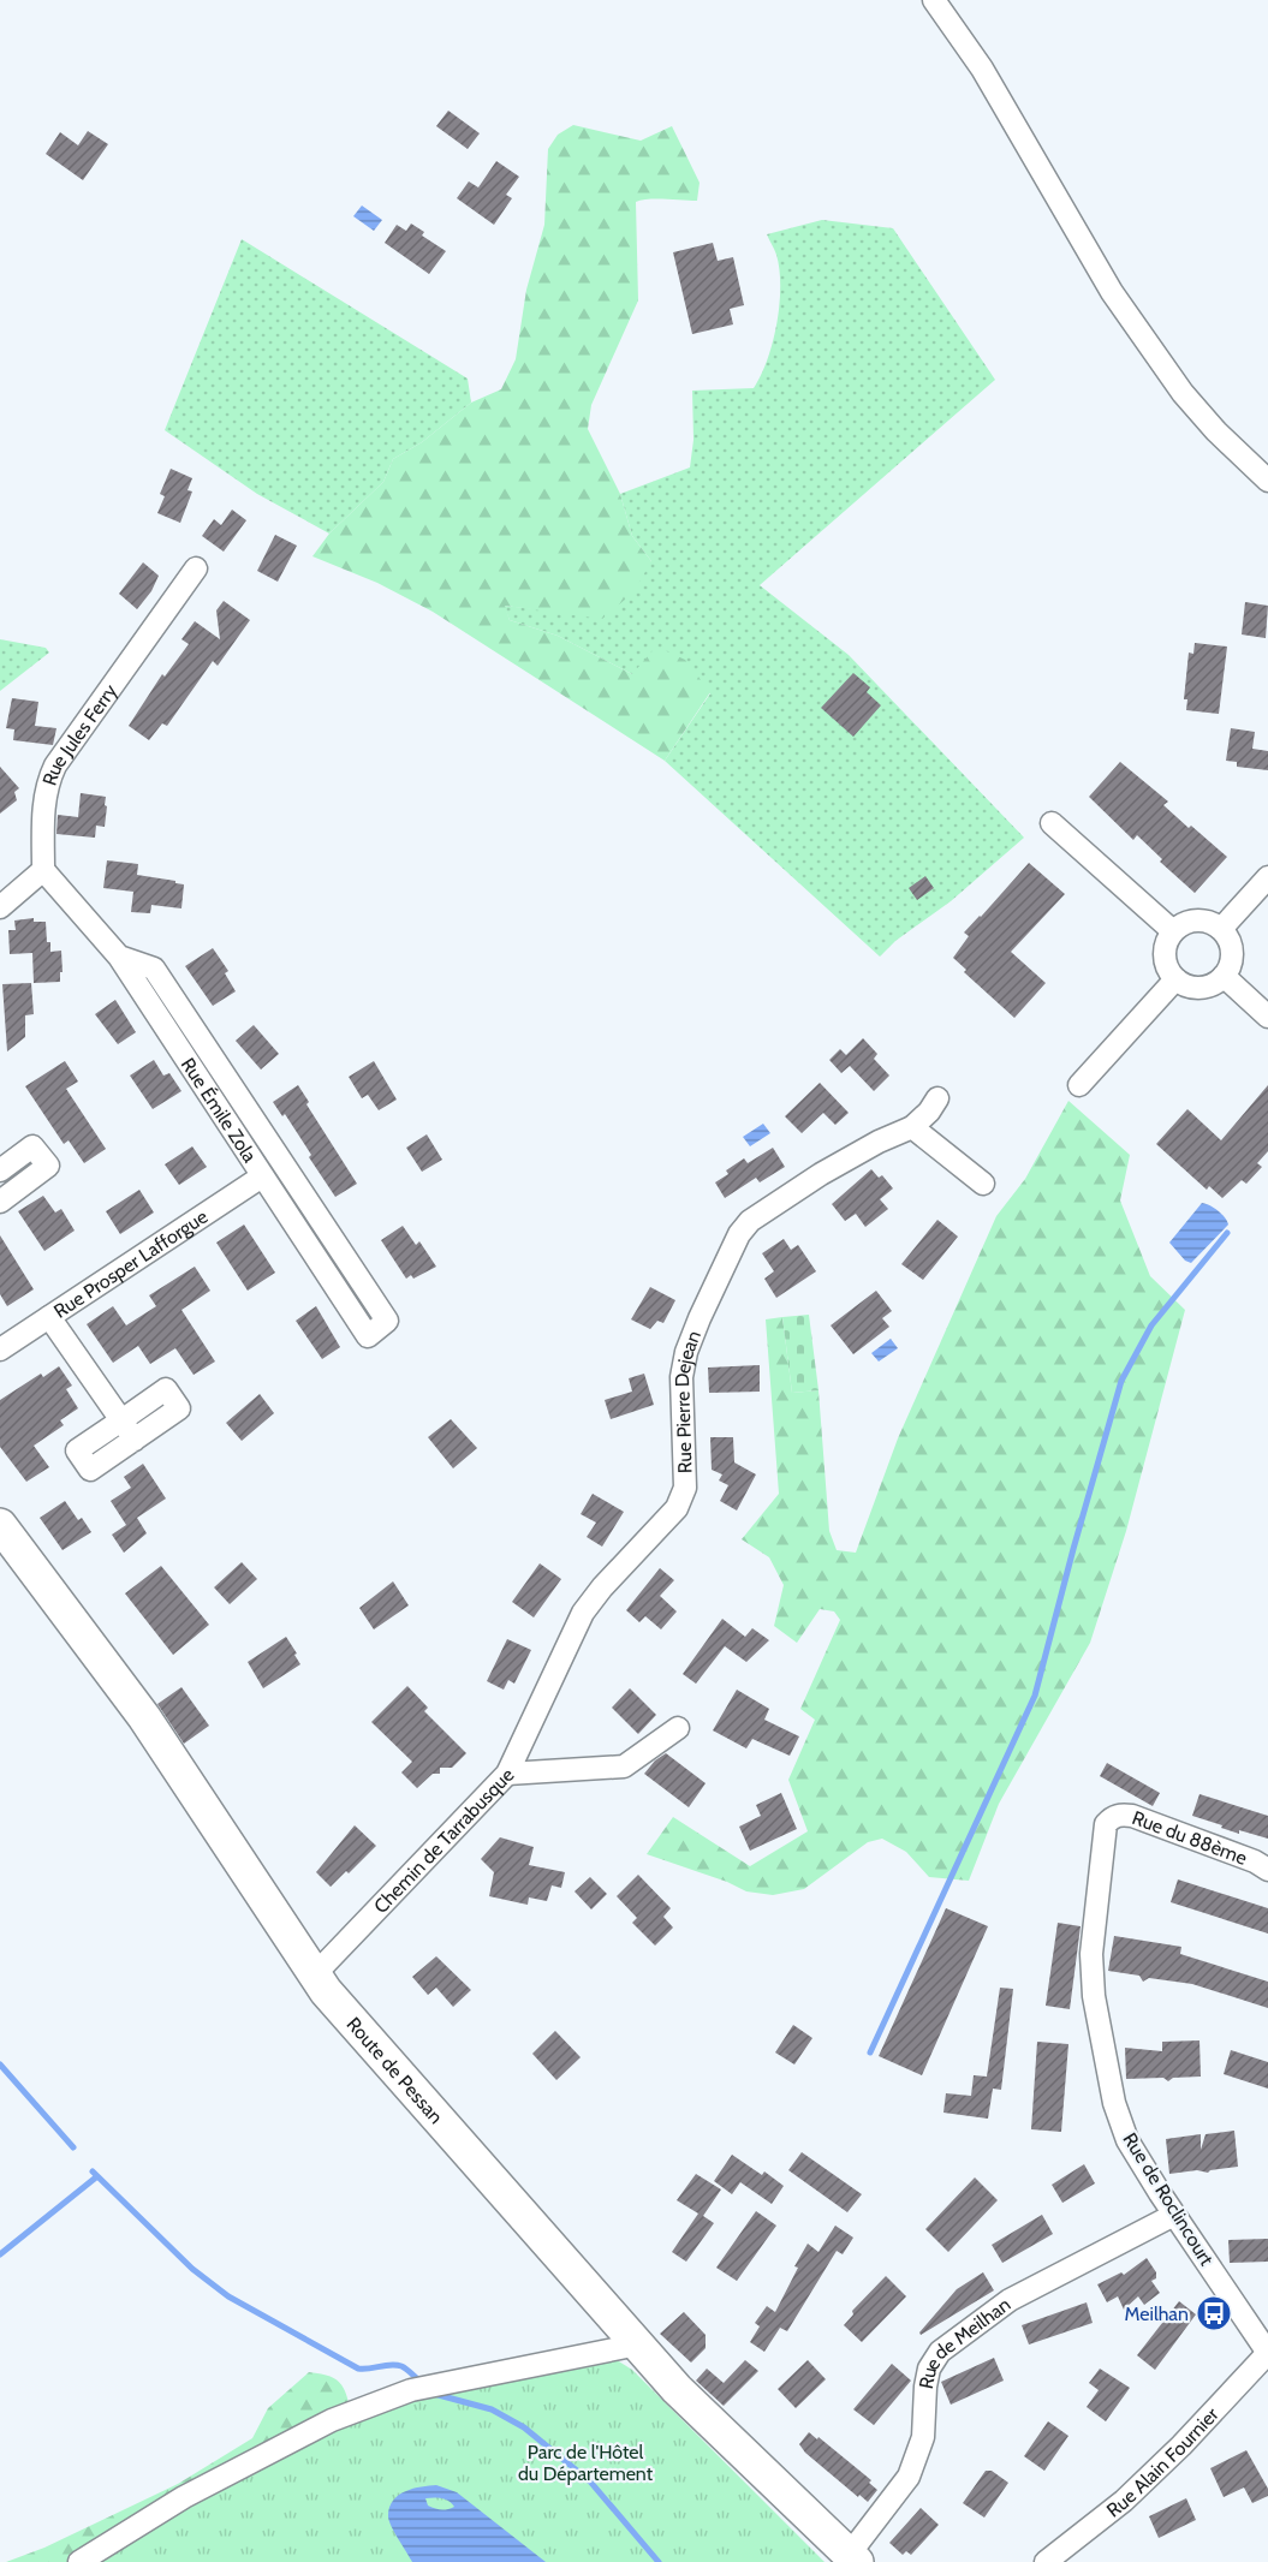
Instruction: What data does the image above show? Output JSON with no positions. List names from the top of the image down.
{
  "streets": {
    "main road": ["Route de Pessan"],
    "street": [
      "Rue Jules Ferry",
      "Rue Émile Zola",
      "Rue Prosper Lafforgue",
      "Rue Pierre Dejean",
      "Rue du 88ème",
      "Chemin de Tarrabusque",
      "Rue de Roclincourt",
      "Rue de Meilhan",
      "Rue Alain Fournier"
    ]
  },
  "crossings": [
    ["Rue Jules Ferry", "Rue Émile Zola"],
    ["Rue Émile Zola", "Rue Prosper Lafforgue"],
    ["Rue Pierre Dejean", "Chemin de Tarrabusque"],
    ["Rue du 88ème", "Rue de Roclincourt"],
    ["Chemin de Tarrabusque", "Route de Pessan"],
    ["Route de Pessan", "Rue de Meilhan"],
    ["Rue de Roclincourt", "Rue de Meilhan"],
    ["Rue de Roclincourt", "Rue Alain Fournier"]
  ],
  "parks": ["Parc de l'Hôtel du Département"],
  "places": {
    "bus stop": ["Meilhan"]
  }
}
